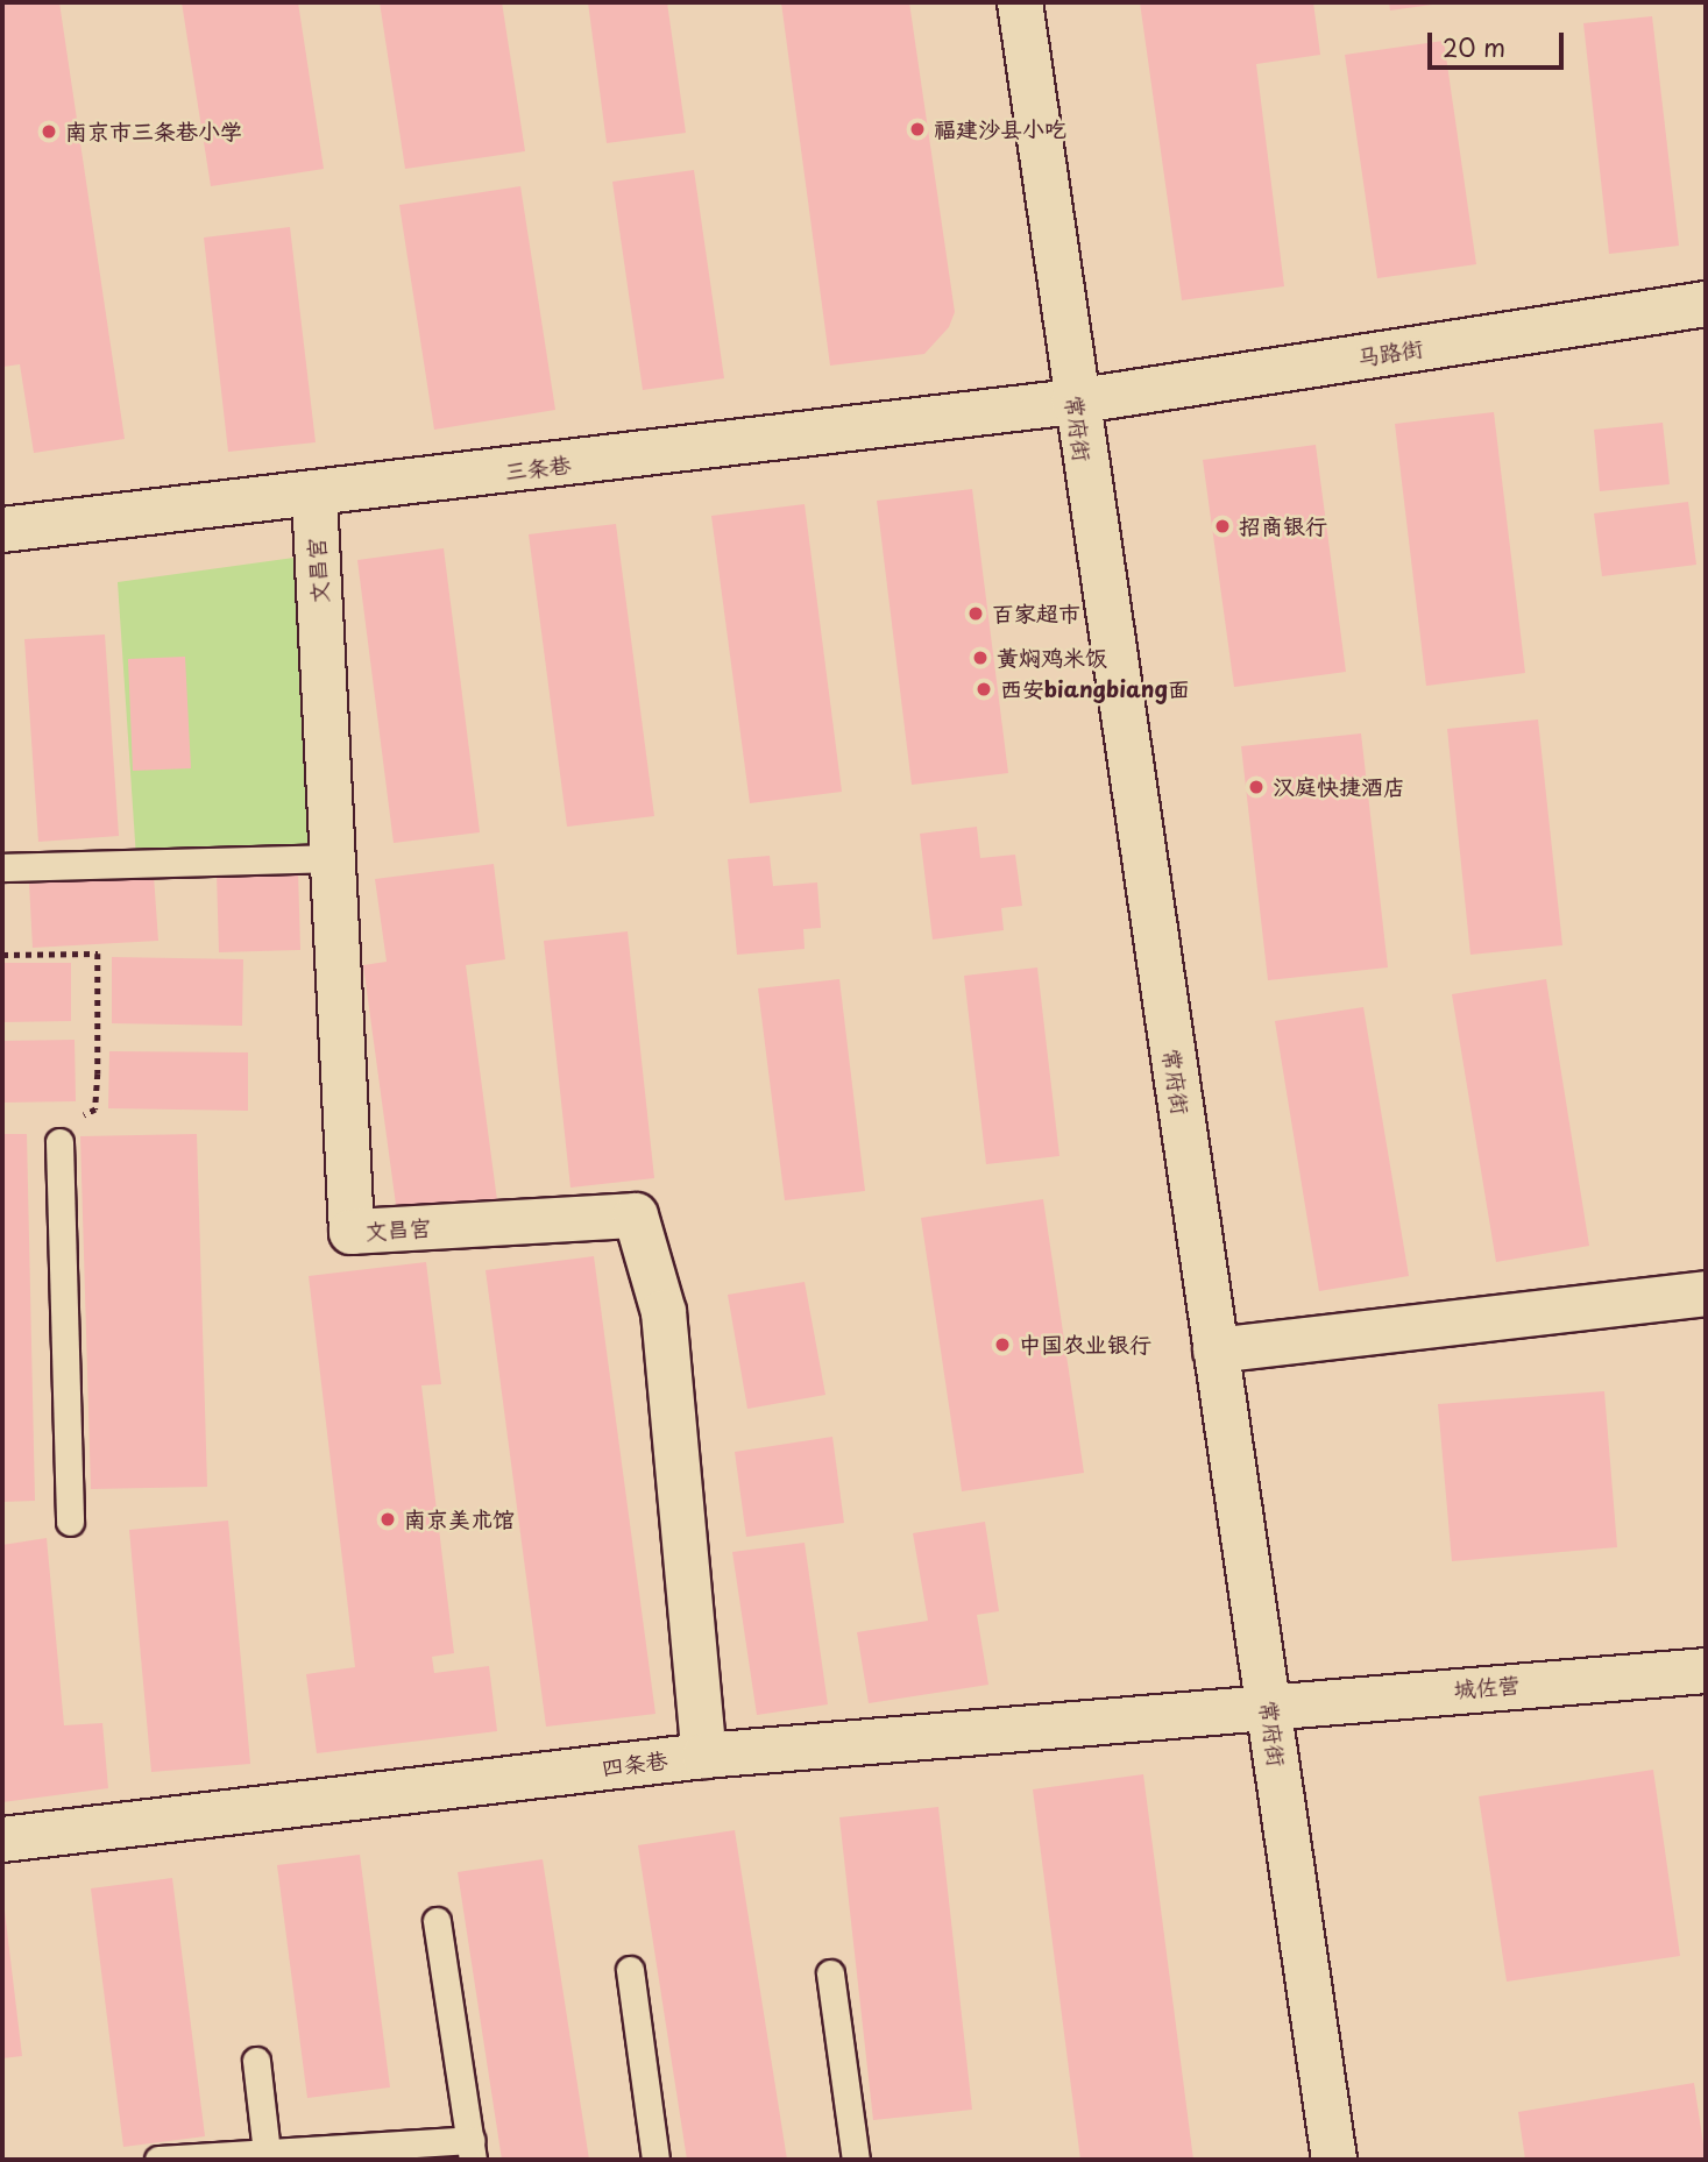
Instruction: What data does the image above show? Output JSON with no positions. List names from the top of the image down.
{
  "streets": {
    "street": [
      "马路街",
      "常府街",
      "三条巷",
      "文昌宫",
      "城佐营",
      "四条巷"
    ]
  },
  "crossings": [
    ["马路街", "常府街"],
    ["马路街", "三条巷"],
    ["常府街", "三条巷"],
    ["常府街", "城佐营"],
    ["常府街", "四条巷"],
    ["三条巷", "文昌宫"],
    ["文昌宫", "四条巷"],
    ["城佐营", "四条巷"]
  ],
  "places": [
    "福建沙县小吃",
    "南京市三条巷小学",
    "招商银行",
    "百家超市",
    "黄焖鸡米饭",
    "西安biangbiang面",
    "汉庭快捷酒店",
    "中国农业银行",
    "南京美术馆"
  ],
  "scale_bar": "20 m"
}
